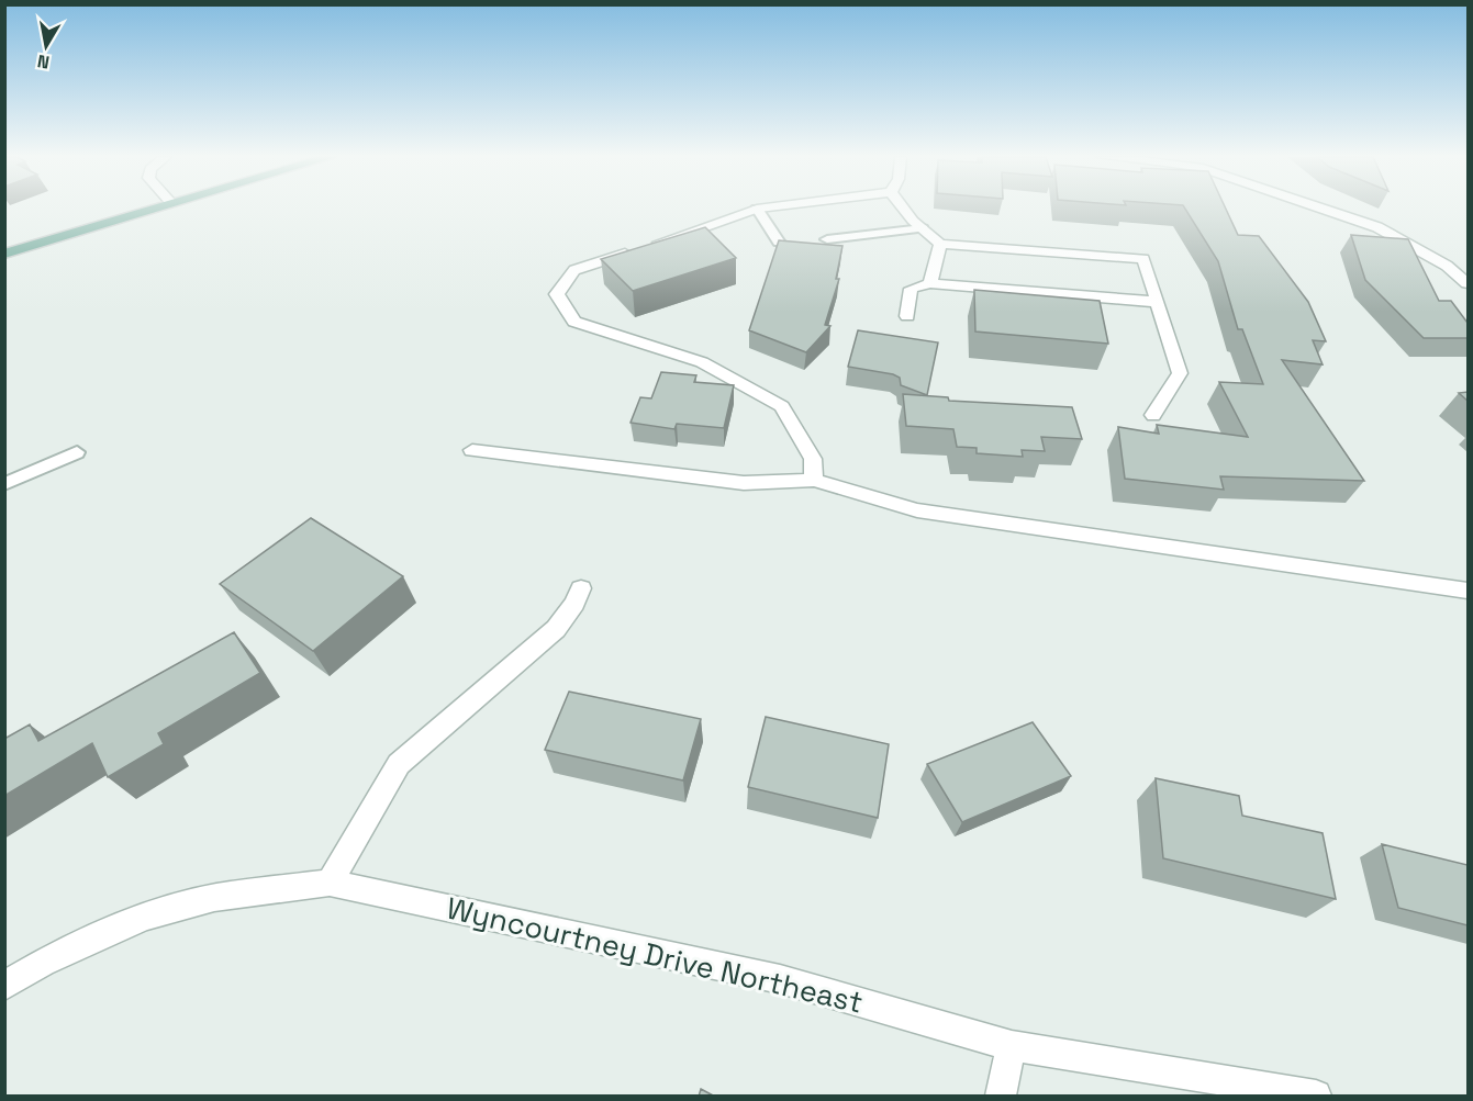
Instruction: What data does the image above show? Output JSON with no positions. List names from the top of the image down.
{
  "streets": {
    "street": ["Wyncourtney Drive Northeast"]
  },
  "north": "bottom"
}
